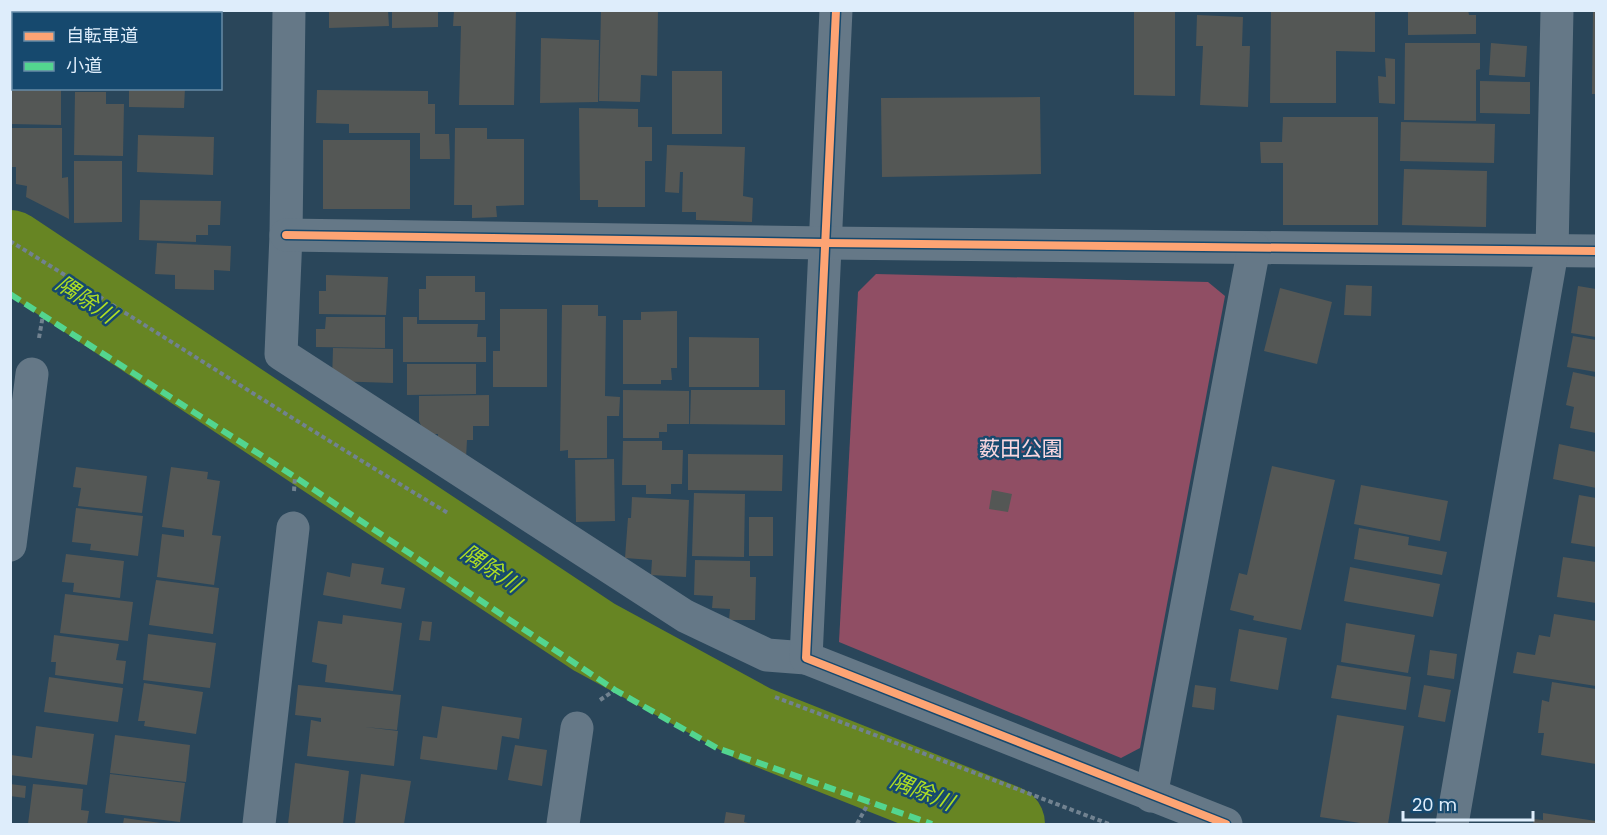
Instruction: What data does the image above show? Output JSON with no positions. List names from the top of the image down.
{
  "water": ["隅除川"],
  "parks": ["薮田公園"],
  "legend": ["自転車道", "小道"],
  "scale_bar": "20 m"
}
